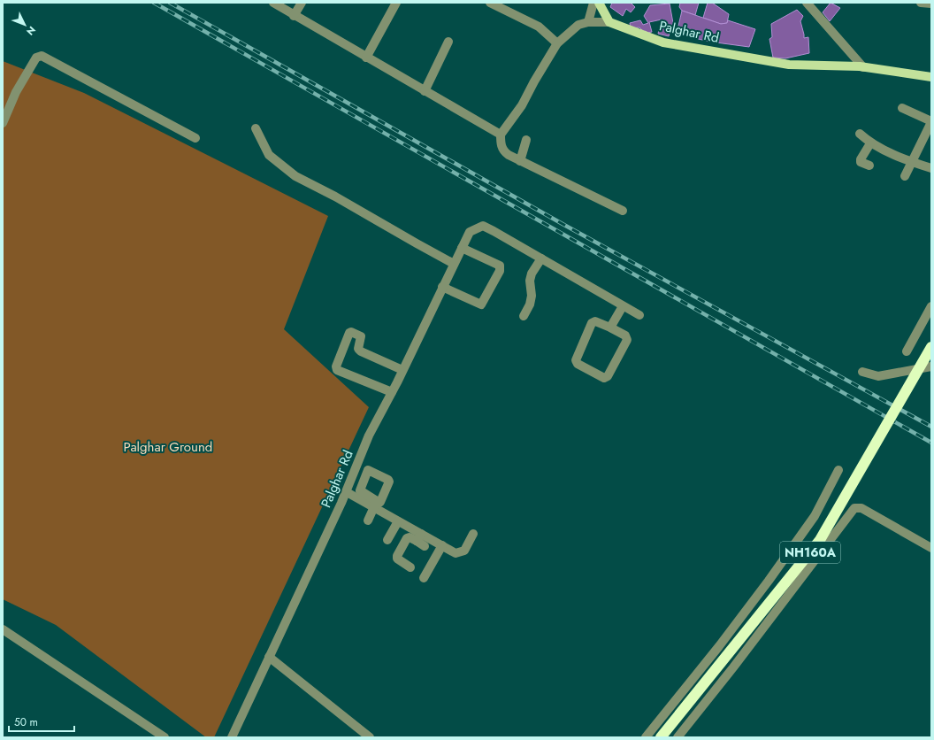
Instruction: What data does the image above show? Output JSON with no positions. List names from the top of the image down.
{
  "streets": {
    "highway": ["NH160A"],
    "main road": ["Palghar Rd"]
  },
  "parks": ["Palghar Ground"],
  "scale_bar": "50 m",
  "north": "bottom right"
}
